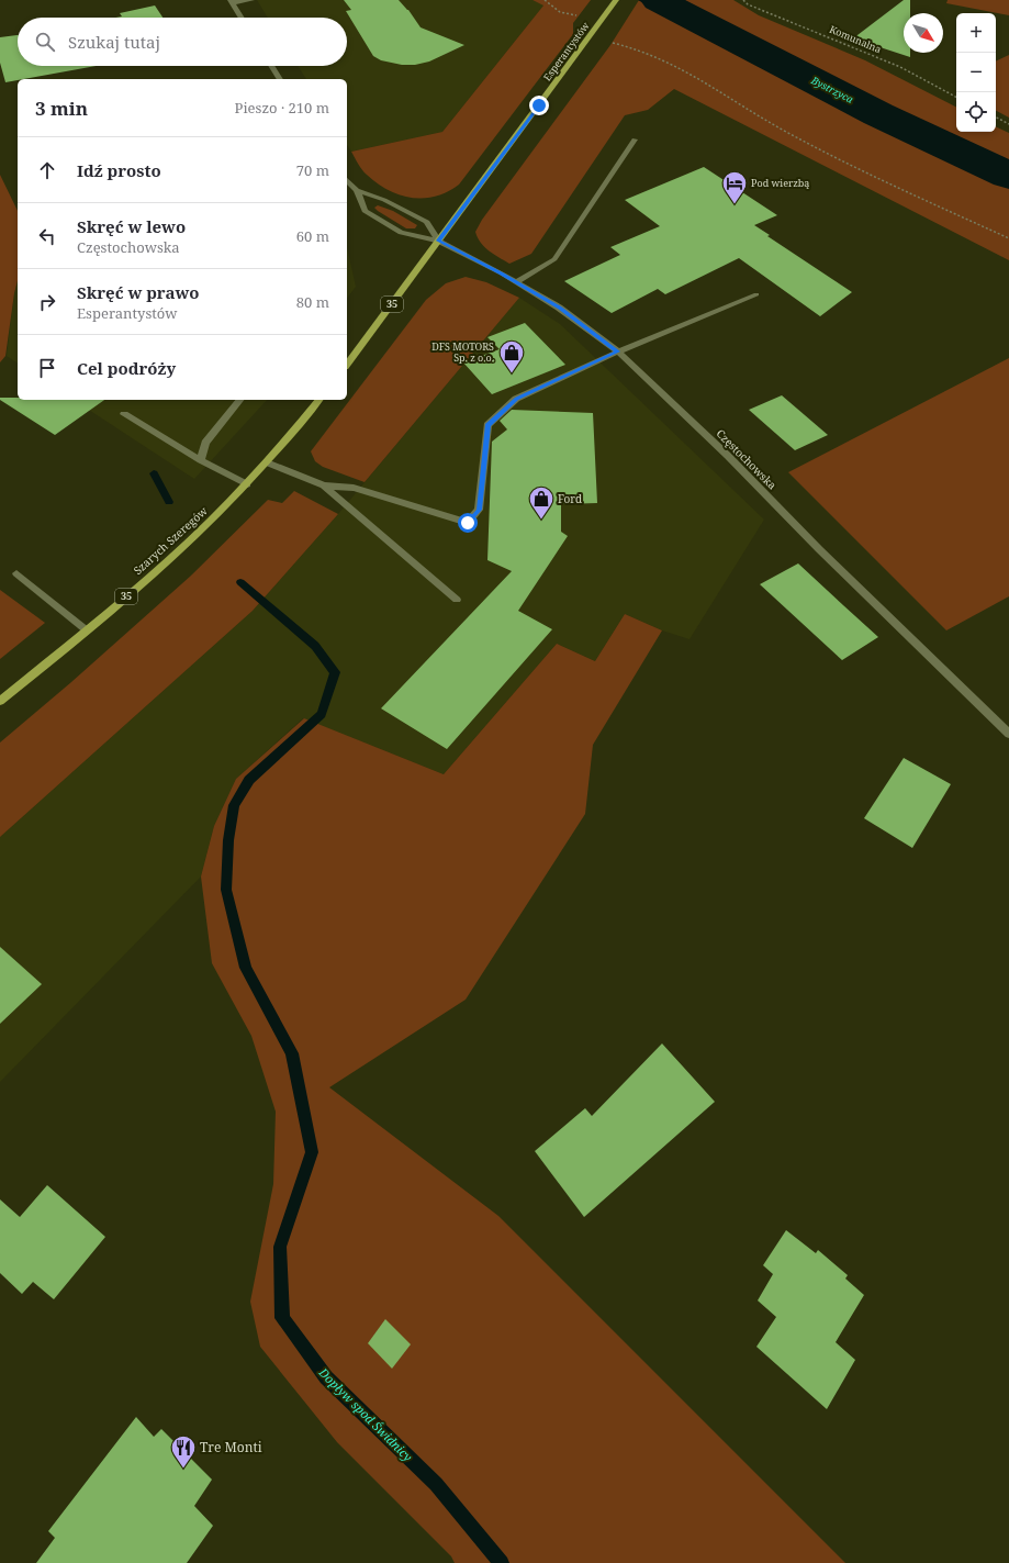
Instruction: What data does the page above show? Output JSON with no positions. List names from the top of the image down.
{
  "streets": {
    "main road": ["Esperantystów", "35", "Szarych Szeregów"],
    "street": ["Częstochowska"],
    "path": ["Komunalna"]
  },
  "crossings": [
    ["Esperantystów", "35"],
    ["Esperantystów", "Częstochowska"],
    ["35", "Częstochowska"]
  ],
  "water": ["Bystrzyca", "Dopływ spod Świdnicy"],
  "places": {
    "hotel": ["Pod wierzbą"],
    "shop": ["DFS MOTORS Sp. z o.o.", "Ford"],
    "restaurant": ["Tre Monti"]
  },
  "north": "bottom right",
  "page": {
    "map_buttons": ["+", "−"],
    "search": "Szukaj tutaj",
    "heading": ["3 min", "Pieszo · 210 m"],
    "list": [
      ["Idź prosto", "70 m"],
      ["Skręć w lewo", "Częstochowska", "60 m"],
      ["Skręć w prawo", "Esperantystów", "80 m"],
      "Cel podróży"
    ]
  }
}
